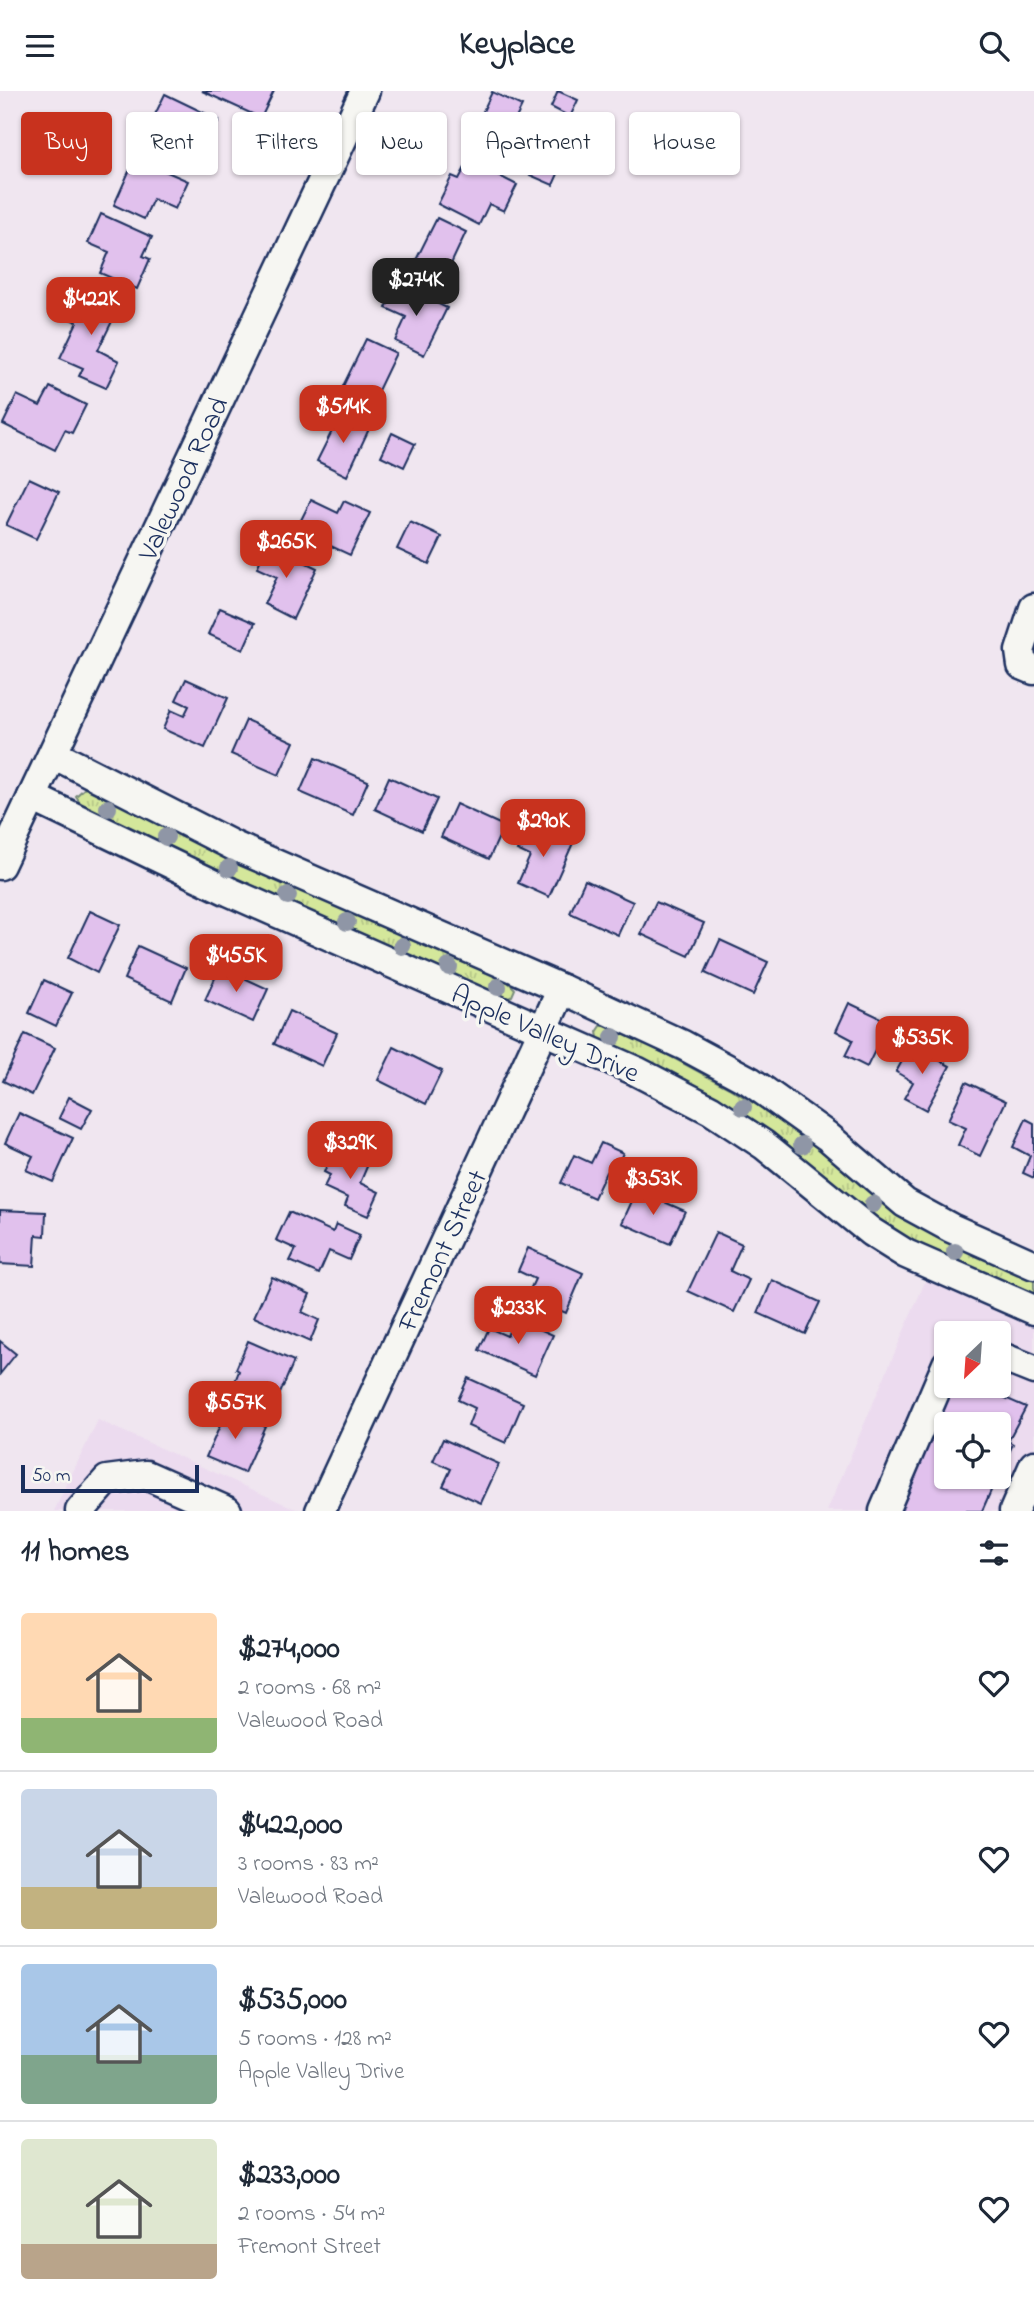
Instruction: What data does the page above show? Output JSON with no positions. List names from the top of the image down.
{
  "streets": {
    "street": ["Valewood Road", "Apple Valley Drive", "Fremont Street"]
  },
  "crossings": [
    ["Valewood Road", "Apple Valley Drive"],
    ["Apple Valley Drive", "Fremont Street"]
  ],
  "scale_bar": "50 m",
  "north": "bottom left",
  "page": {
    "header": "Keyplace",
    "chip": [
      "Buy",
      "Rent",
      "Filters",
      "New",
      "Apartment",
      "House"
    ],
    "price": [
      "$274K",
      "$422K",
      "$514K",
      "$265K",
      "$290K",
      "$455K",
      "$535K",
      "$329K",
      "$353K",
      "$233K",
      "$557K"
    ],
    "scale": "50 m",
    "heading": "11 homes",
    "list": [
      {
        "name": "$274,000",
        "note": "2 rooms · 68 m² · Valewood Road"
      },
      {
        "name": "$422,000",
        "note": "3 rooms · 83 m² · Valewood Road"
      },
      {
        "name": "$535,000",
        "note": "5 rooms · 128 m² · Apple Valley Drive"
      },
      {
        "name": "$233,000",
        "note": "2 rooms · 54 m² · Fremont Street"
      }
    ]
  }
}
